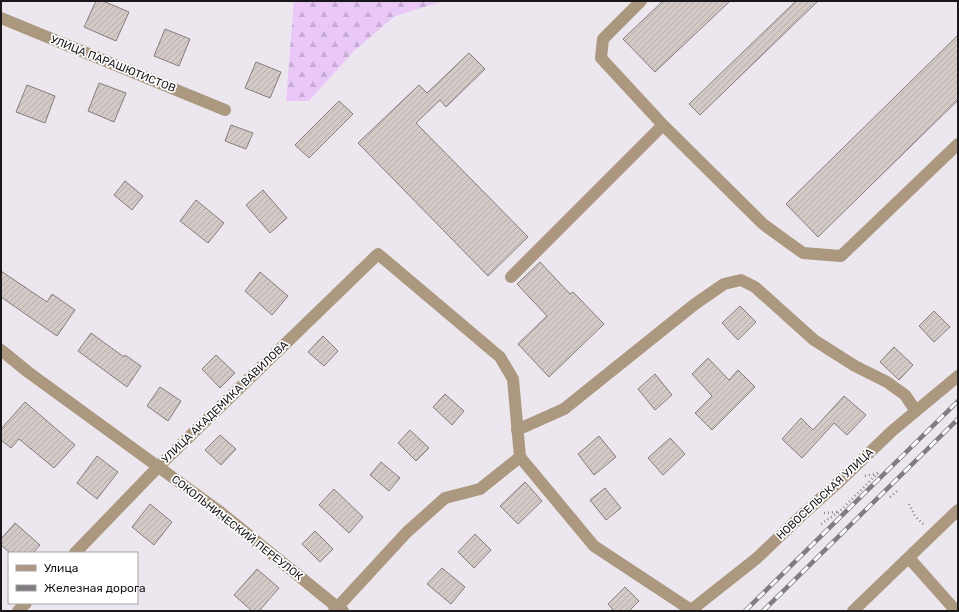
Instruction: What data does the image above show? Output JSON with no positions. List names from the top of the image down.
{
  "streets": {
    "street": [
      "УЛИЦА ПАРАШЮТИСТОВ",
      "УЛИЦА АКАДЕМИКА ВАВИЛОВА",
      "НОВОСЕЛЬСКАЯ УЛИЦА",
      "СОКОЛЬНИЧЕСКИЙ ПЕРЕУЛОК"
    ]
  },
  "crossings": [
    ["УЛИЦА АКАДЕМИКА ВАВИЛОВА", "СОКОЛЬНИЧЕСКИЙ ПЕРЕУЛОК"]
  ],
  "legend": ["Улица", "Железная дорога"]
}
